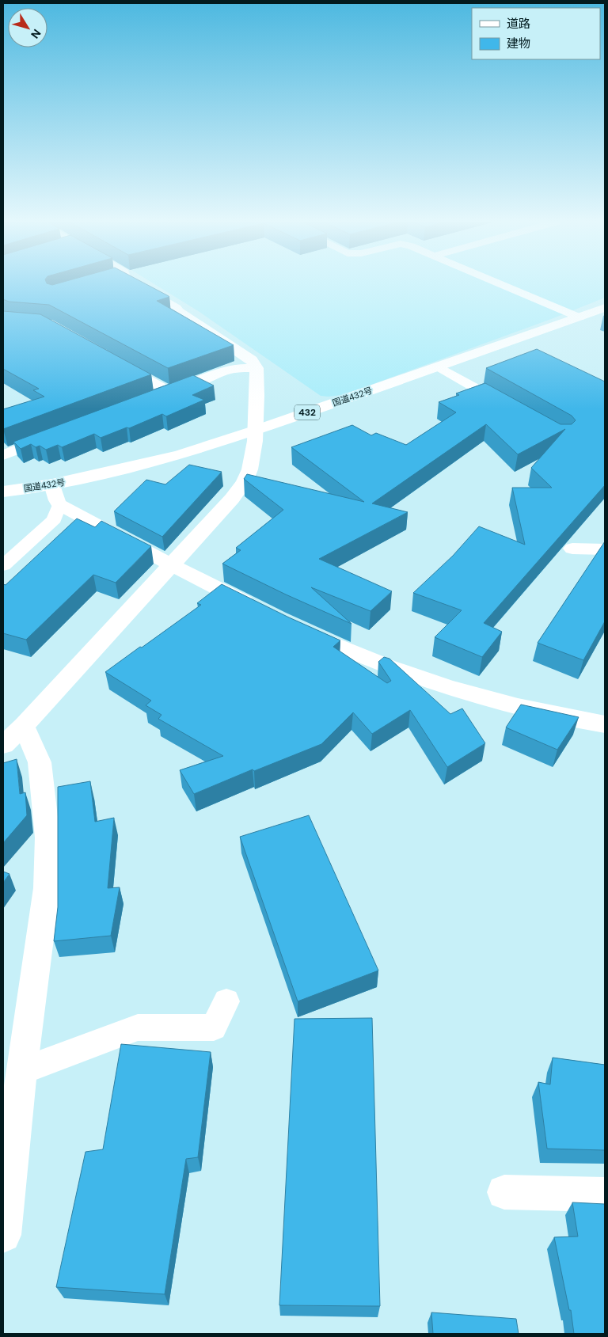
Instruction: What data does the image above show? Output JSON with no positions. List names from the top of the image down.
{
  "streets": {
    "main road": ["国道432号", "432"]
  },
  "legend": ["道路", "建物"],
  "north": "bottom right"
}
